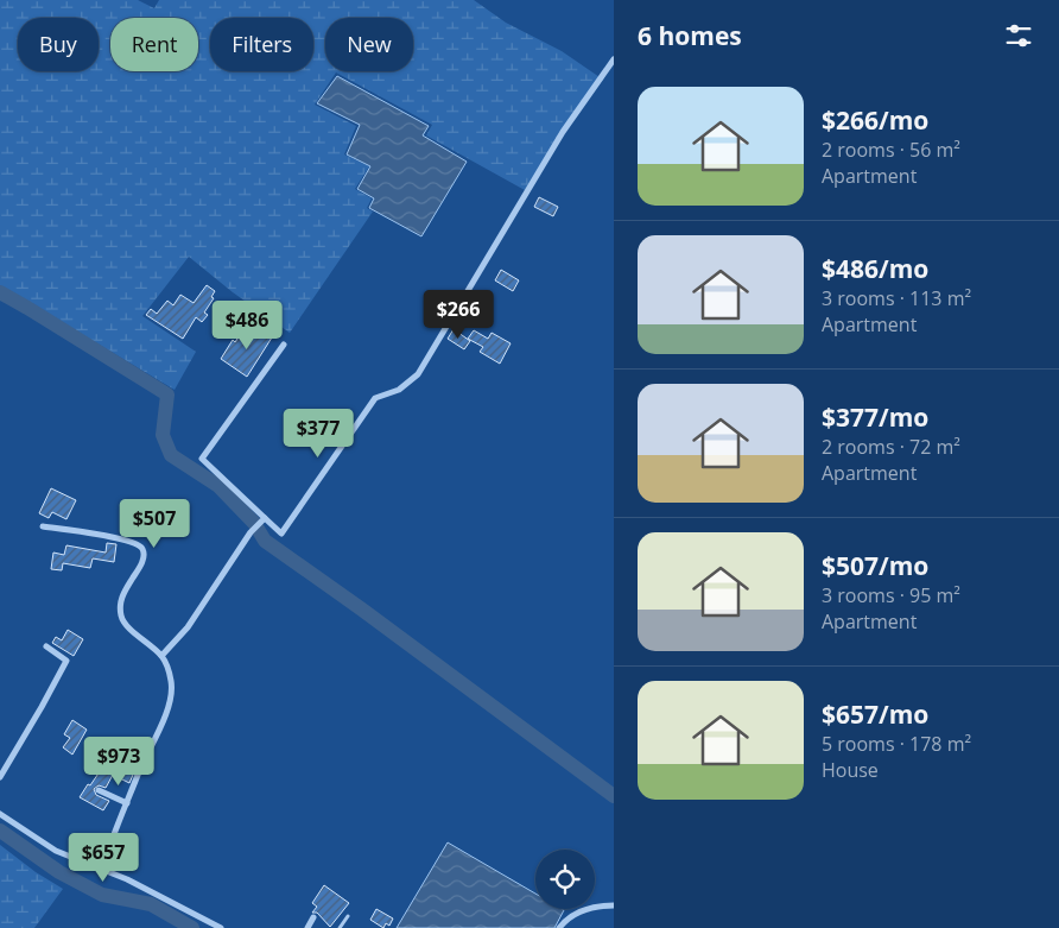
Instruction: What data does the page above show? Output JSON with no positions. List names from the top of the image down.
{
  "page": {
    "heading": "6 homes",
    "chip": [
      "Buy",
      "Rent",
      "Filters",
      "New"
    ],
    "list": [
      {
        "name": "$266/mo",
        "note": "2 rooms · 56 m² · Apartment"
      },
      {
        "name": "$486/mo",
        "note": "3 rooms · 113 m² · Apartment"
      },
      {
        "name": "$377/mo",
        "note": "2 rooms · 72 m² · Apartment"
      },
      {
        "name": "$507/mo",
        "note": "3 rooms · 95 m² · Apartment"
      },
      {
        "name": "$657/mo",
        "note": "5 rooms · 178 m² · House"
      }
    ],
    "price": [
      "$266",
      "$486",
      "$377",
      "$507",
      "$973",
      "$657"
    ]
  }
}
